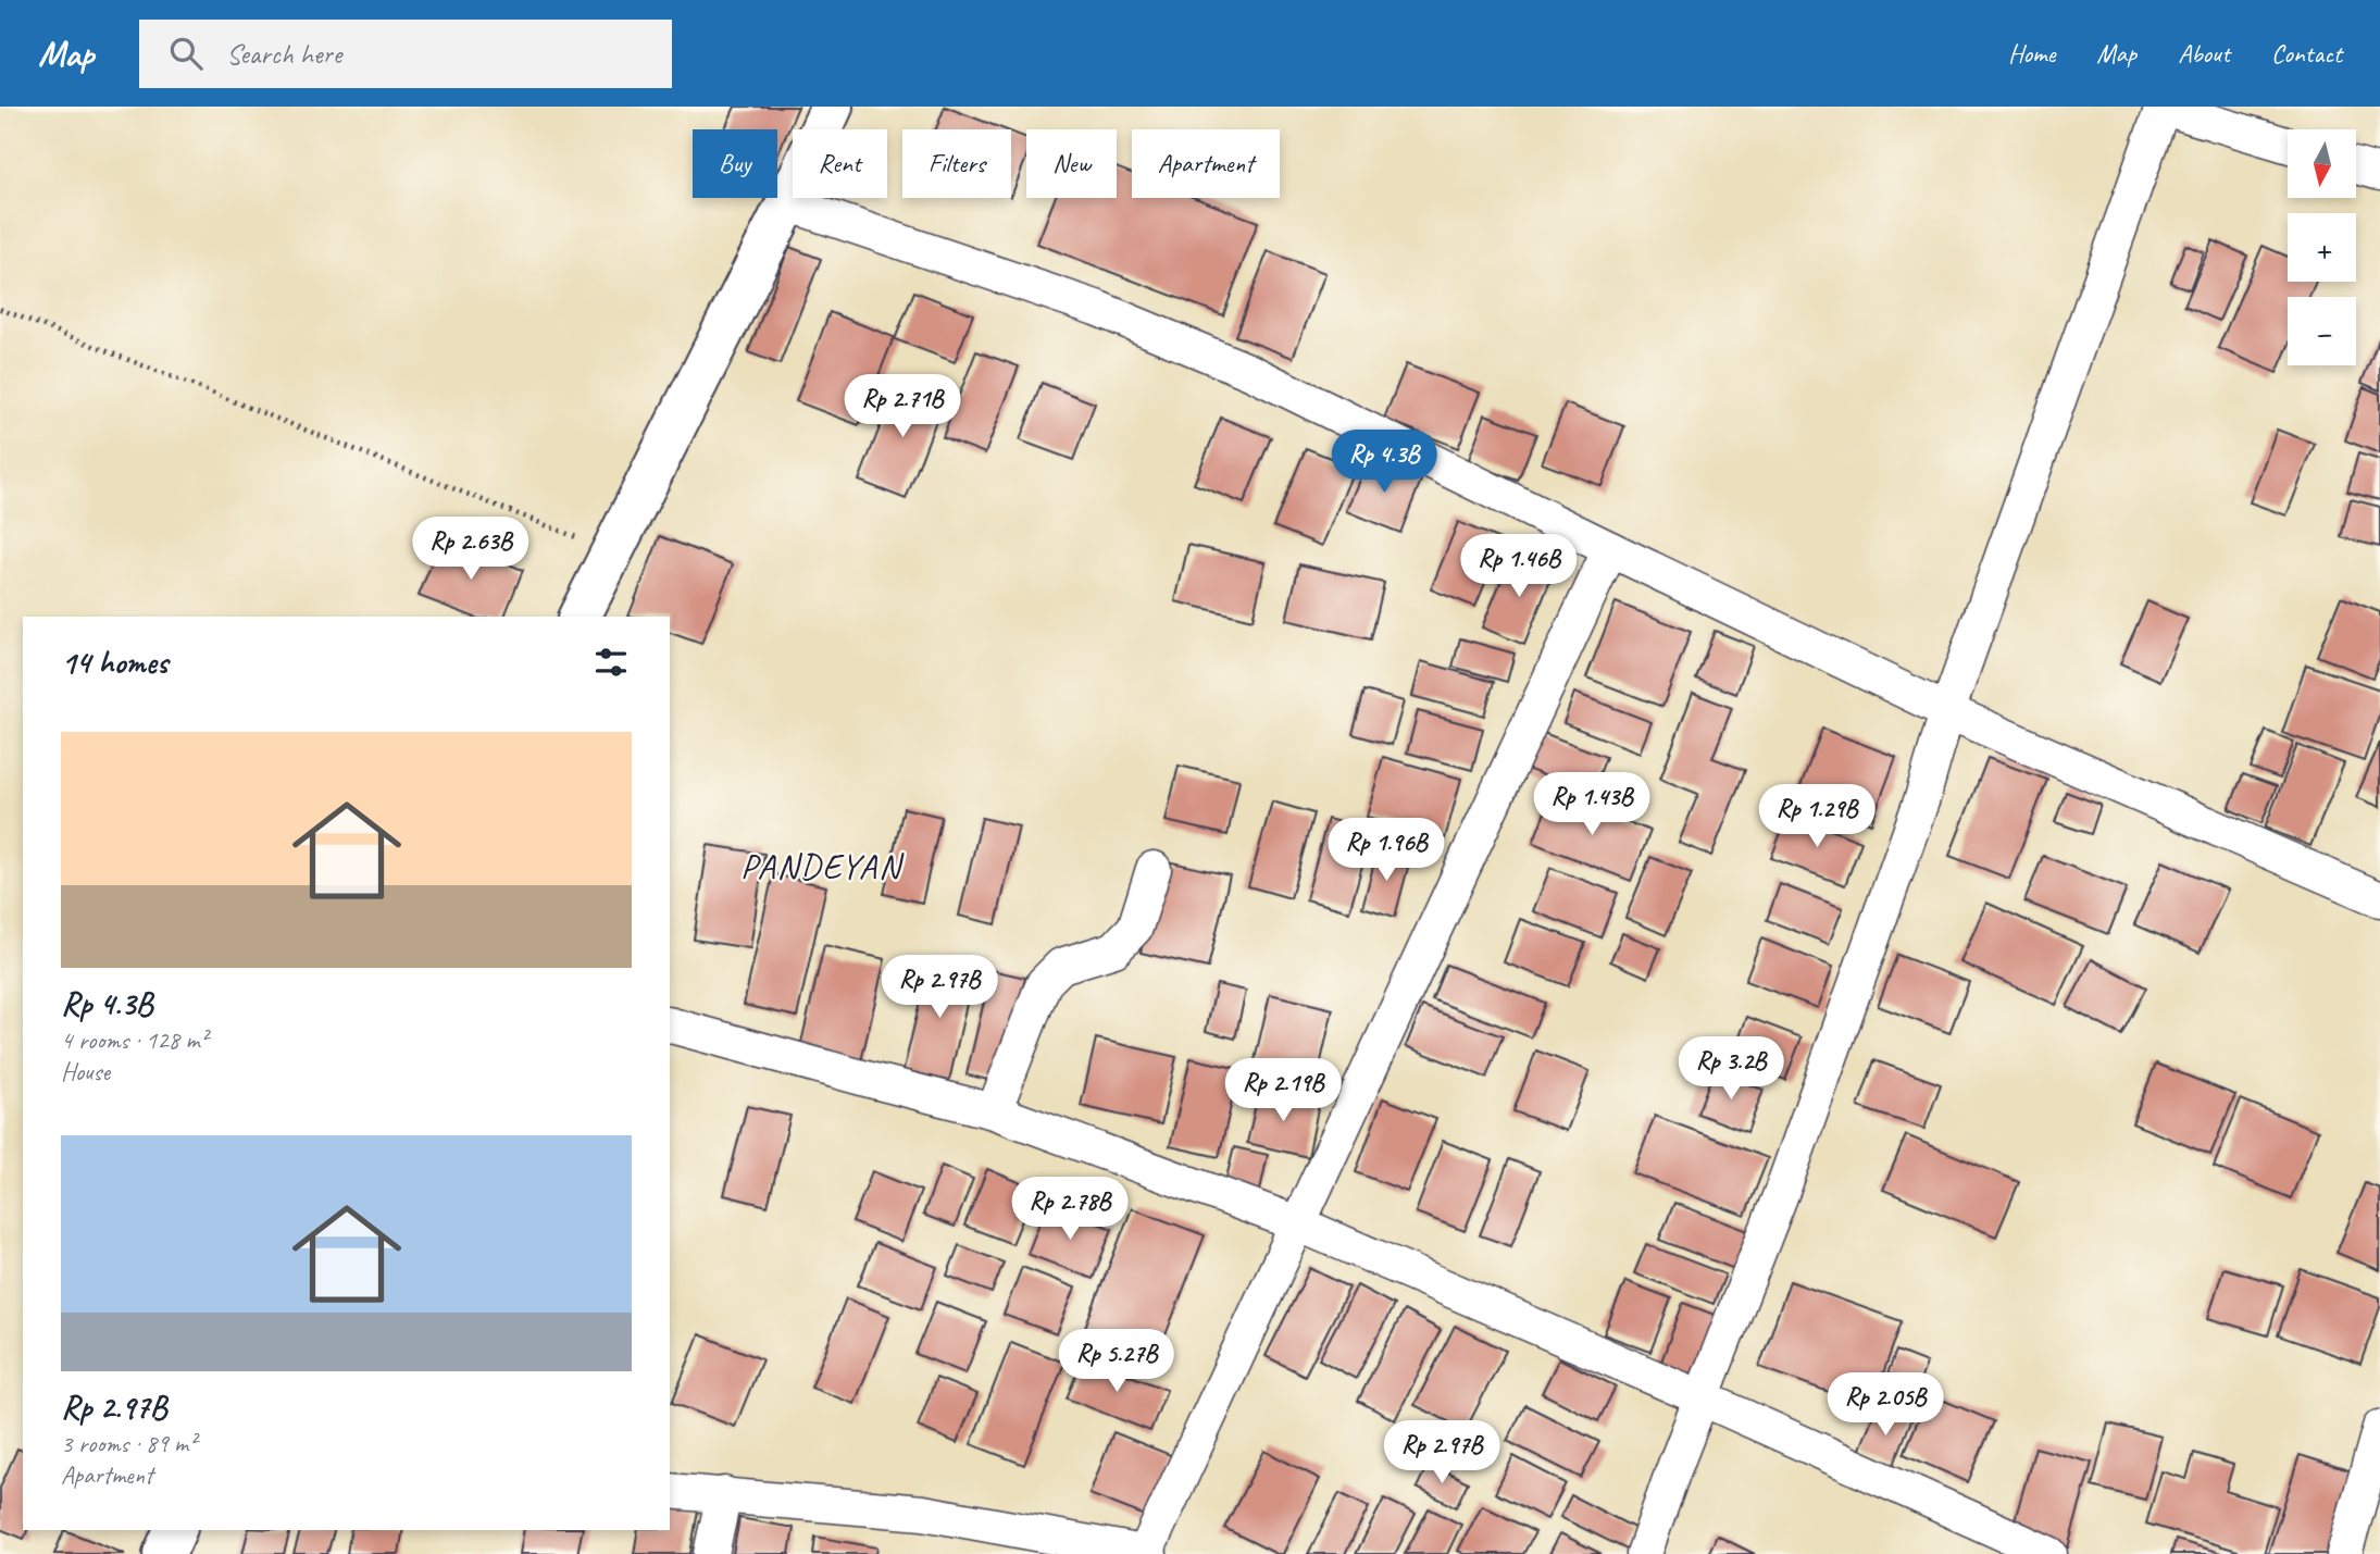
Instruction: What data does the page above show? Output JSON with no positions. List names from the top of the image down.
{
  "districts": ["PANDEYAN"],
  "north": "bottom",
  "page": {
    "header": "Map",
    "search": "Search here",
    "nav": [
      "Home",
      "Map",
      "About",
      "Contact"
    ],
    "map_buttons": ["+", "−"],
    "chip": [
      "Buy",
      "Rent",
      "Filters",
      "New",
      "Apartment"
    ],
    "price": [
      "Rp 2.71B",
      "Rp 4.3B",
      "Rp 2.63B",
      "Rp 1.46B",
      "Rp 1.43B",
      "Rp 1.29B",
      "Rp 1.96B",
      "Rp 2.97B",
      "Rp 3.2B",
      "Rp 2.19B",
      "Rp 2.78B",
      "Rp 5.27B",
      "Rp 2.05B",
      "Rp 2.97B"
    ],
    "heading": "14 homes",
    "list": [
      {
        "name": "Rp 4.3B",
        "note": "4 rooms · 128 m² · House"
      },
      {
        "name": "Rp 2.97B",
        "note": "3 rooms · 89 m² · Apartment"
      }
    ]
  }
}
